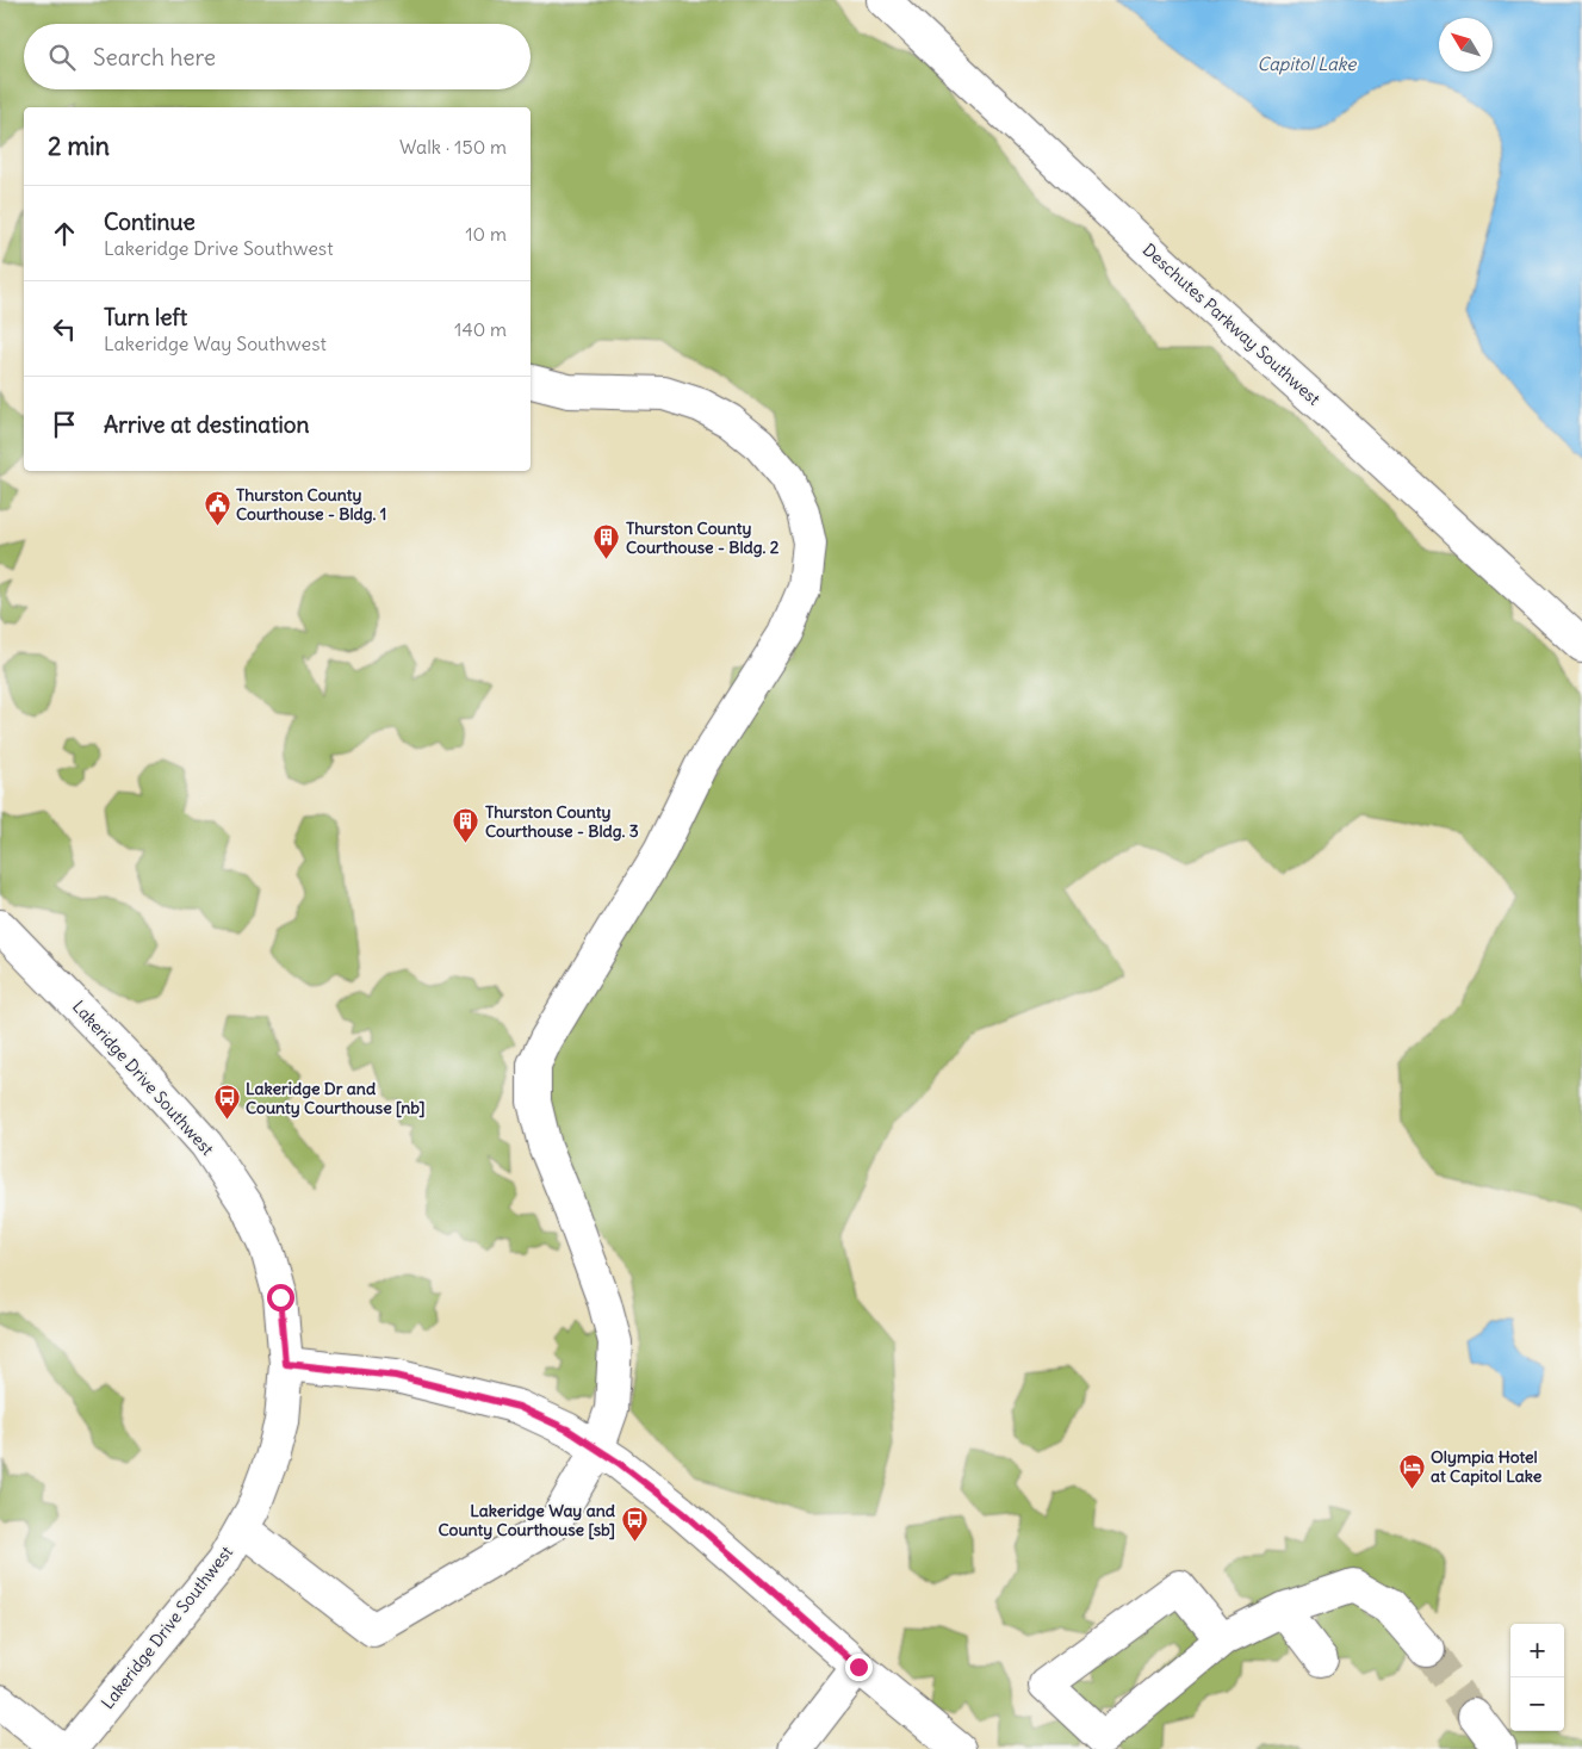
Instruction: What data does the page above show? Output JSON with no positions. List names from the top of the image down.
{
  "streets": {
    "street": ["Deschutes Parkway Southwest", "Lakeridge Drive Southwest"]
  },
  "water": ["Capitol Lake"],
  "places": {
    "public building": ["Thurston County Courthouse - Bldg. 1"],
    "building": ["Thurston County Courthouse - Bldg. 2", "Thurston County Courthouse - Bldg. 3"],
    "bus stop": ["Lakeridge Dr and County Courthouse [nb]", "Lakeridge Way and County Courthouse [sb]"],
    "hotel": ["Olympia Hotel at Capitol Lake"]
  },
  "north": "top left",
  "page": {
    "search": "Search here",
    "heading": ["2 min", "Walk · 150 m"],
    "list": [
      ["Continue", "Lakeridge Drive Southwest", "10 m"],
      ["Turn left", "Lakeridge Way Southwest", "140 m"],
      "Arrive at destination"
    ],
    "map_buttons": ["+", "−"]
  }
}
